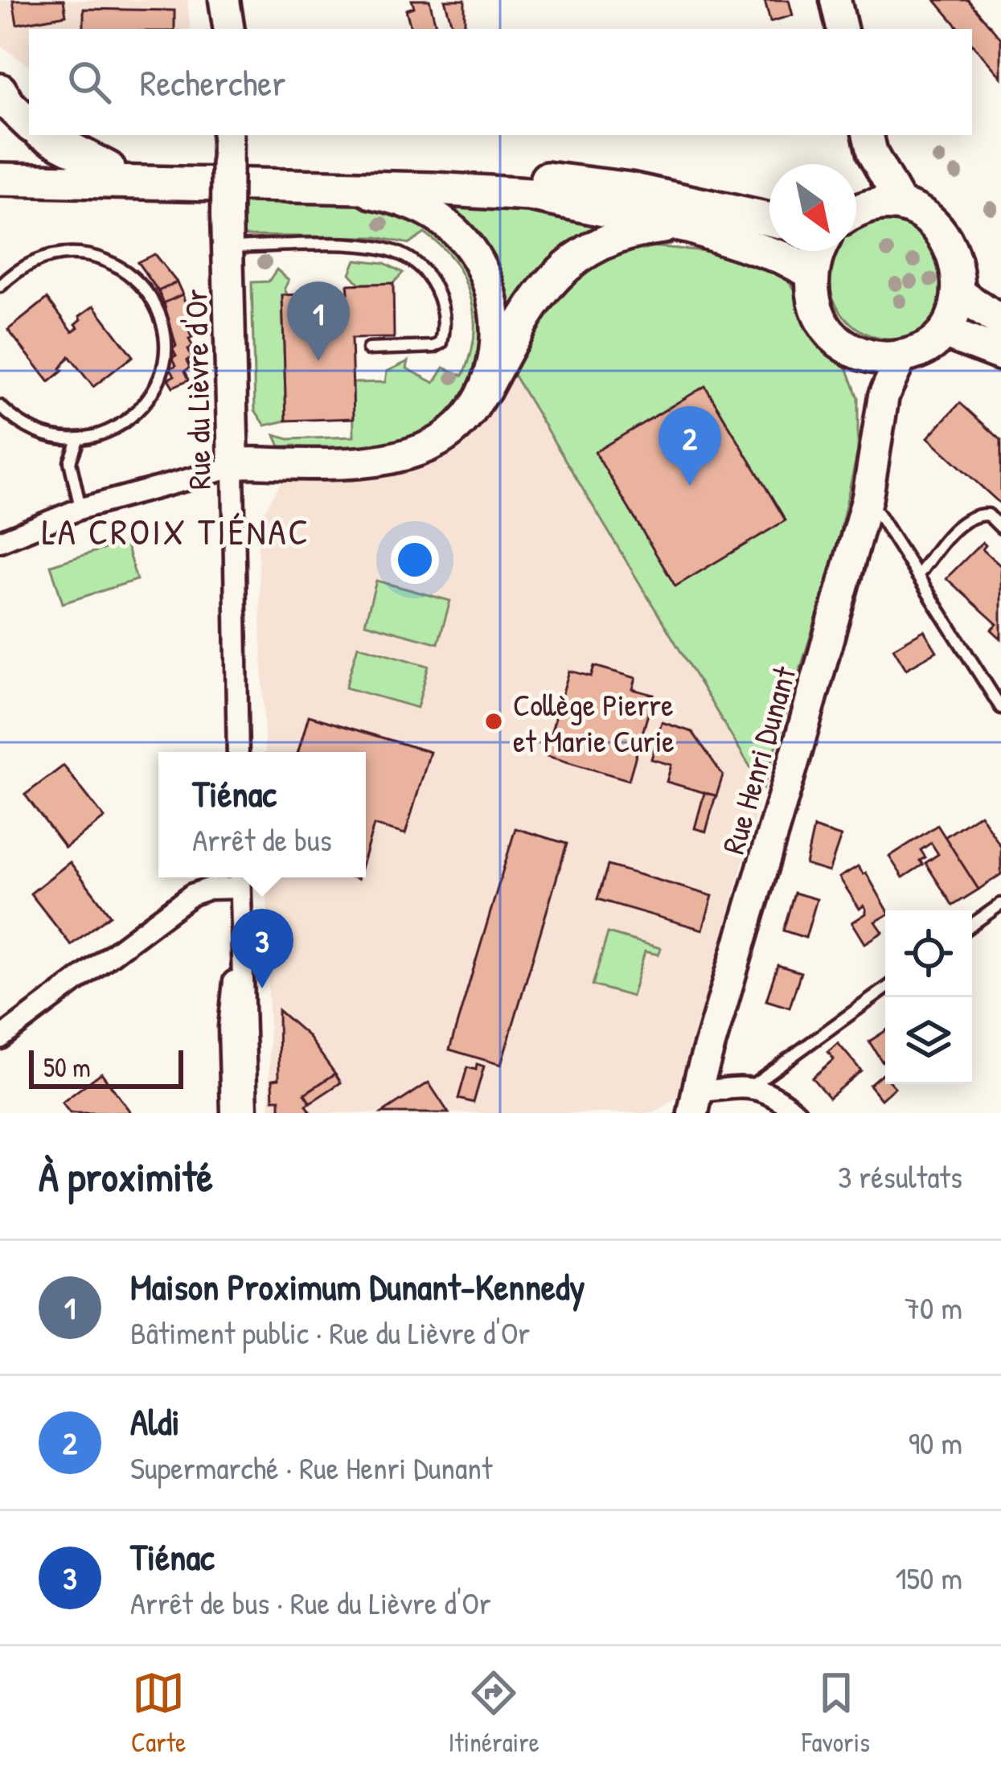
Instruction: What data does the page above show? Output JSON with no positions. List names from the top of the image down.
{
  "streets": {
    "street": ["Rue du Lièvre d'Or", "Rue Henri Dunant"]
  },
  "districts": ["LA CROIX TIÉNAC"],
  "places": ["Collège Pierre et Marie Curie"],
  "scale_bar": "50 m",
  "north": "bottom right",
  "page": {
    "search": "Rechercher",
    "pins": ["1", "2", "3"],
    "popup": ["Tiénac", "Arrêt de bus"],
    "scale": "50 m",
    "heading": ["À proximité", "3 résultats"],
    "list": [
      {
        "mark": "1",
        "name": "Maison Proximum Dunant-Kennedy",
        "note": "Bâtiment public · Rue du Lièvre d'Or",
        "value": "70 m"
      },
      {
        "mark": "2",
        "name": "Aldi",
        "note": "Supermarché · Rue Henri Dunant",
        "value": "90 m"
      },
      {
        "mark": "3",
        "name": "Tiénac",
        "note": "Arrêt de bus · Rue du Lièvre d'Or",
        "value": "150 m"
      }
    ],
    "nav": ["Carte", "Itinéraire", "Favoris"]
  }
}
